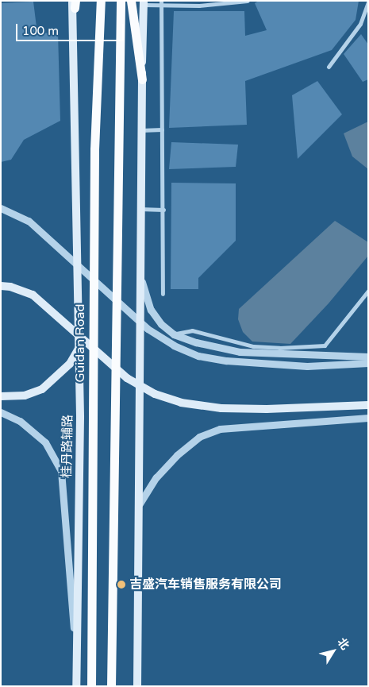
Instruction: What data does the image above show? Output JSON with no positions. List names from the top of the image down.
{
  "streets": {
    "highway": ["Guidan Road"],
    "main road": ["桂丹路辅路"]
  },
  "places": ["吉盛汽车销售服务有限公司"],
  "scale_bar": "100 m",
  "north": "top right"
}
